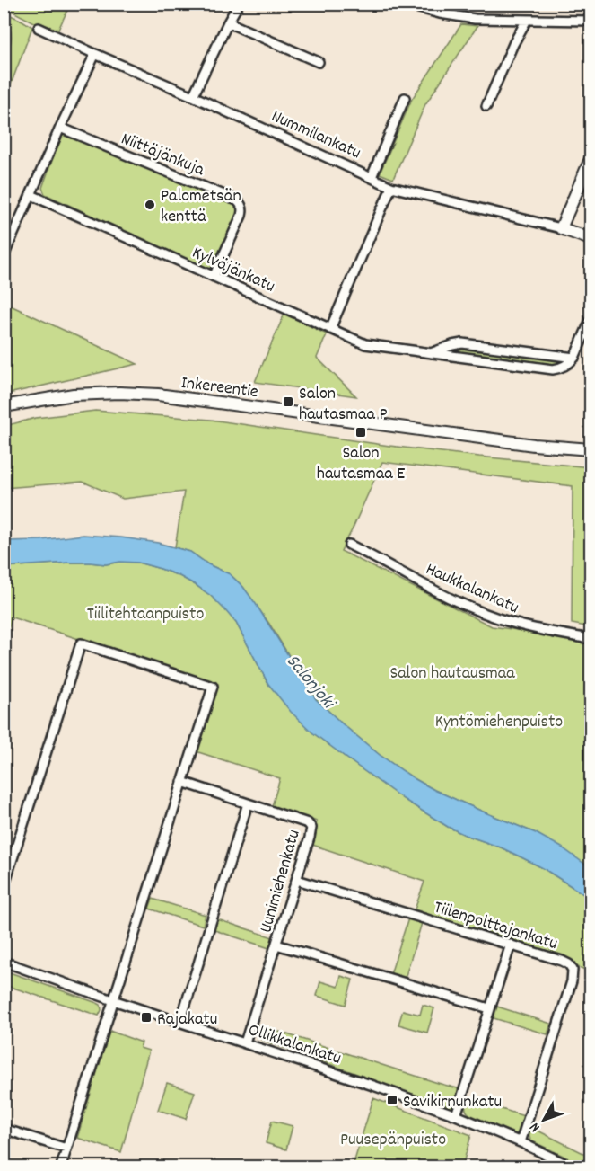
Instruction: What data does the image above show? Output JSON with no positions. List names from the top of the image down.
{
  "streets": {
    "street": [
      "Nummilankatu",
      "Niittäjänkuja",
      "Kylväjänkatu",
      "Inkereentie",
      "Haukkalankatu",
      "Uunimiehenkatu",
      "Tiilenpolttajankatu",
      "Ollikkalankatu"
    ]
  },
  "crossings": [
    ["Niittäjänkuja", "Kylväjänkatu"],
    ["Uunimiehenkatu", "Tiilenpolttajankatu"],
    ["Uunimiehenkatu", "Ollikkalankatu"],
    ["Tiilenpolttajankatu", "Ollikkalankatu"]
  ],
  "water": ["Salonjoki"],
  "parks": [
    "Tiilitehtaanpuisto",
    "Salon hautausmaa",
    "Kyntömiehenpuisto",
    "Puusepänpuisto"
  ],
  "places": {
    "other": ["Palometsän kenttä"],
    "transit": [
      "Salon hautasmaa P",
      "Salon hautasmaa E",
      "Rajakatu",
      "Savikirnunkatu"
    ]
  },
  "north": "bottom left"
}
